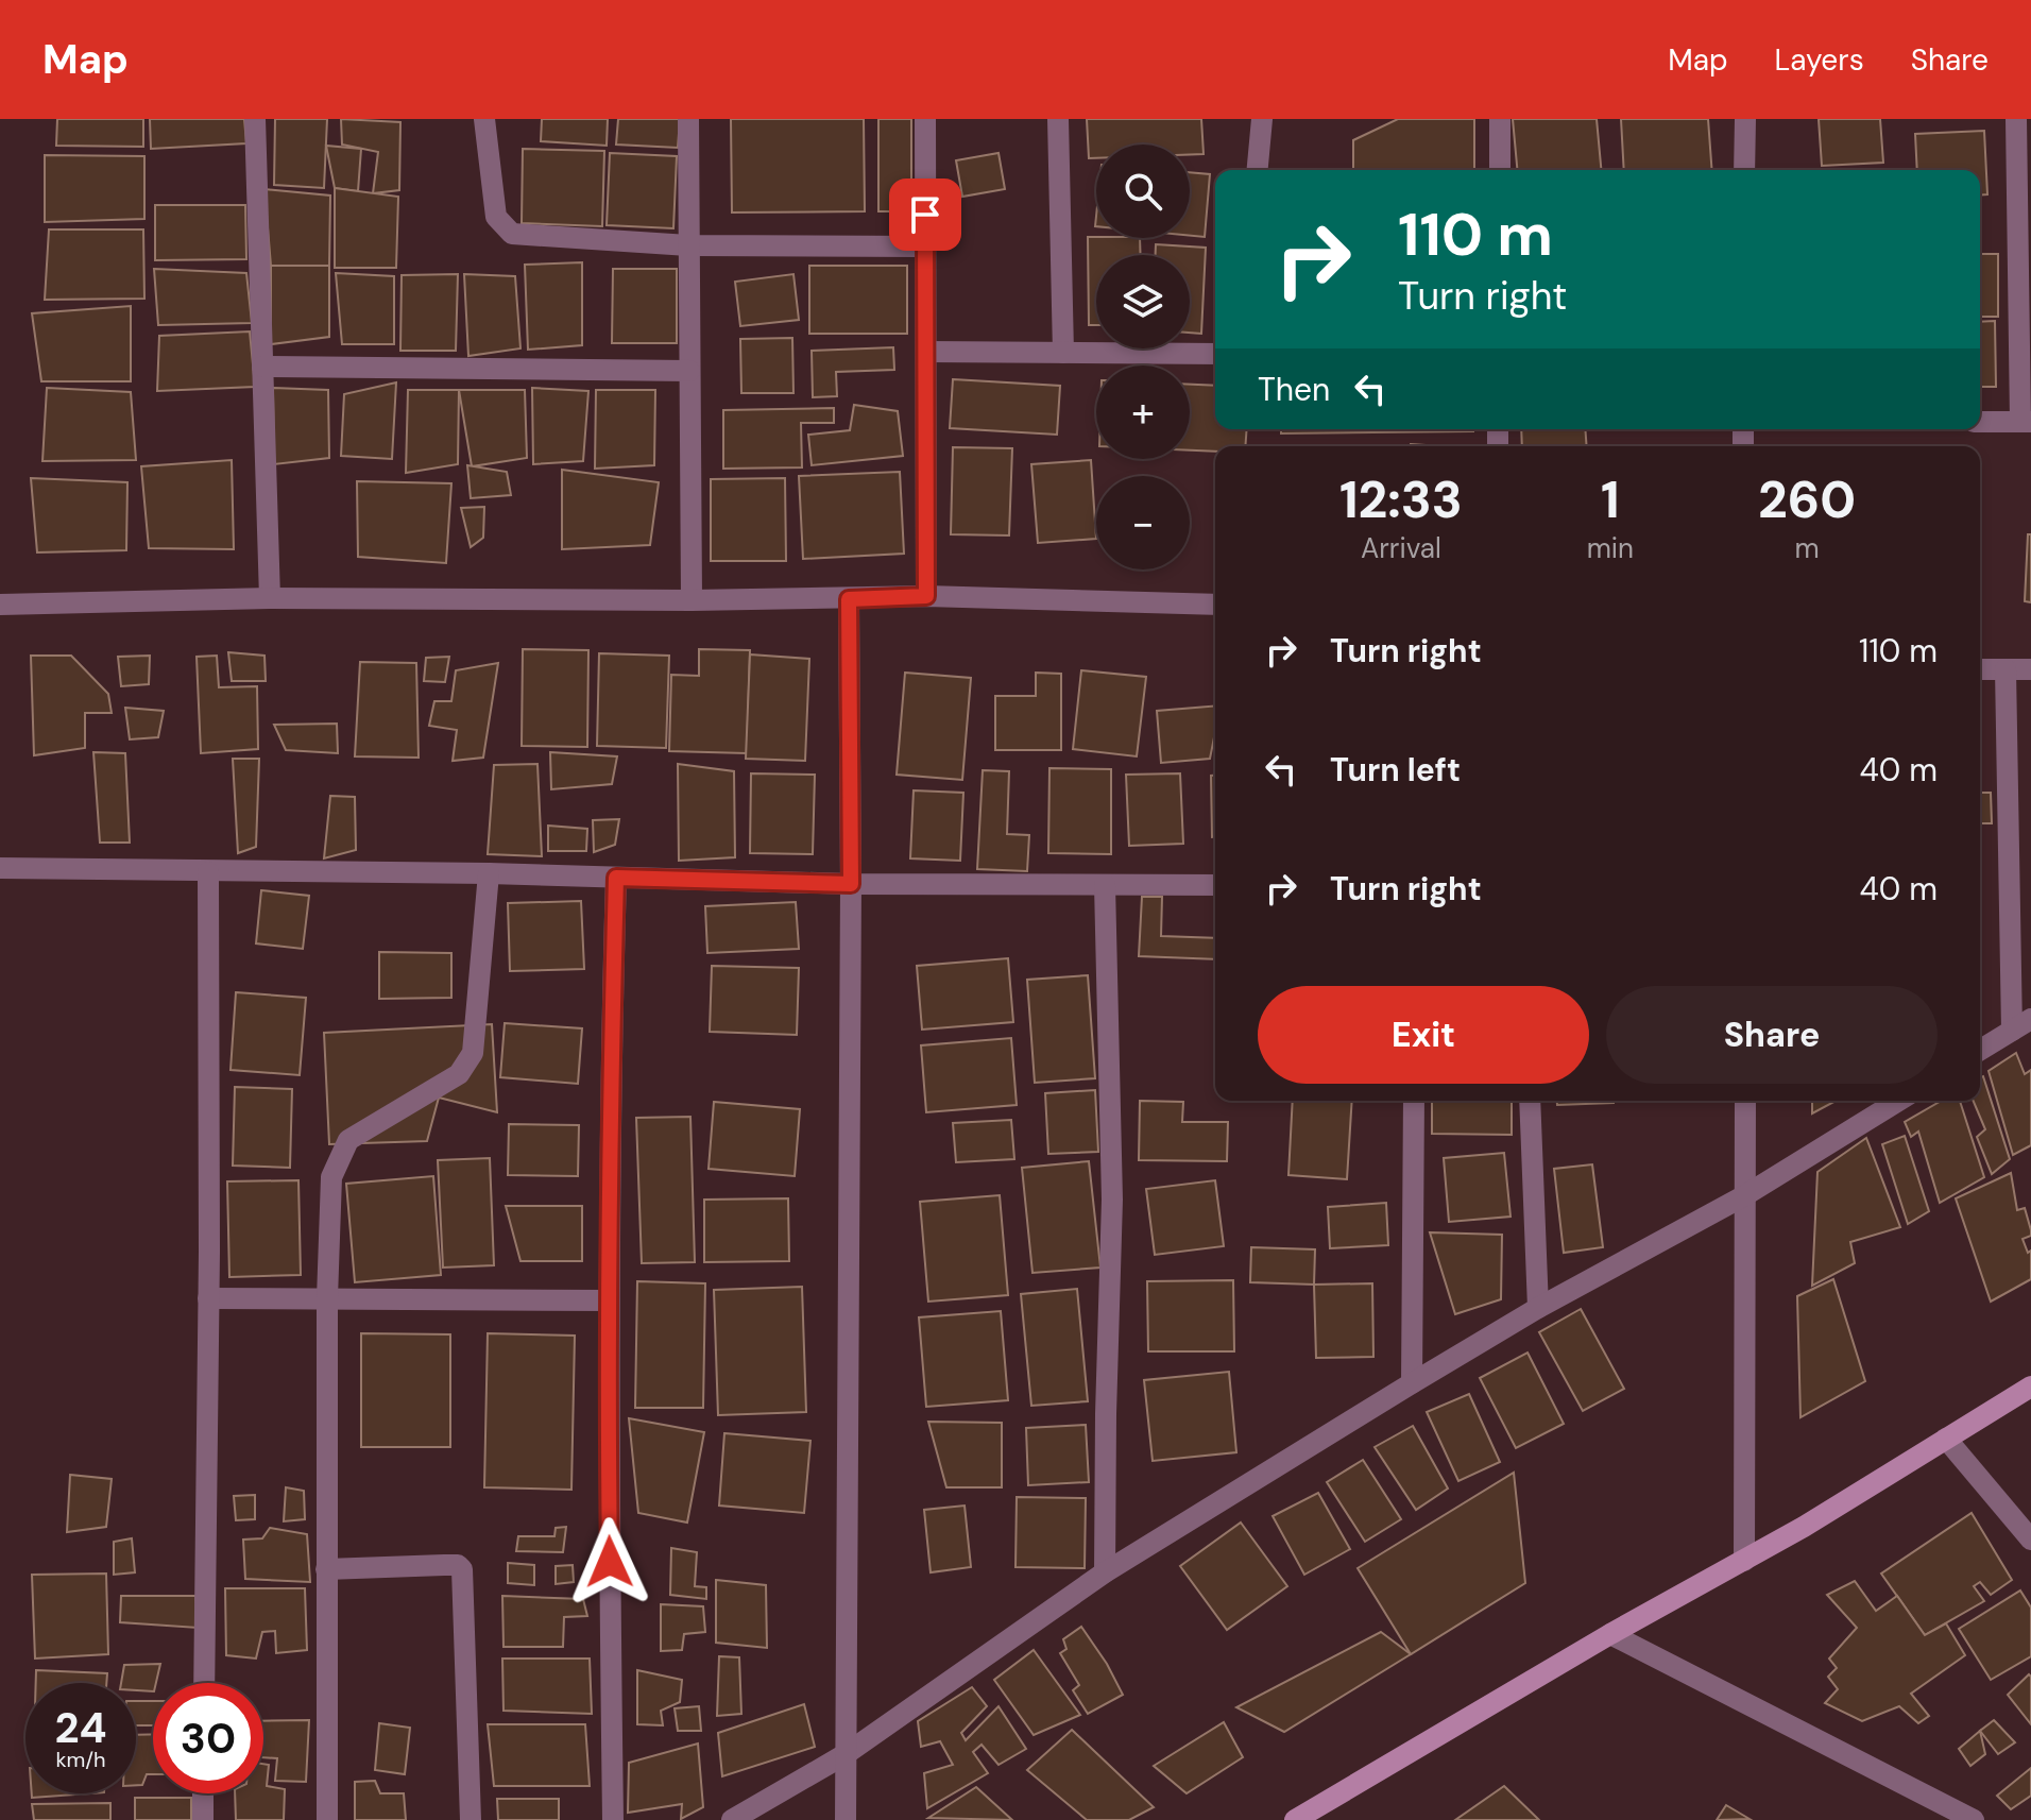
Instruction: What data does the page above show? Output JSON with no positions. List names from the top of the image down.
{
  "page": {
    "header": "Map",
    "nav": ["Map", "Layers", "Share"],
    "map_buttons": ["+", "−"],
    "turn": ["110 m", "Turn right"],
    "then": "Then",
    "eta": [
      "12:33",
      "Arrival",
      "1",
      "min",
      "260",
      "m"
    ],
    "list": [
      {
        "name": "Turn right",
        "value": "110 m"
      },
      {
        "name": "Turn left",
        "value": "40 m"
      },
      {
        "name": "Turn right",
        "value": "40 m"
      }
    ],
    "buttons": ["Exit", "Share"],
    "speed": "24 km/h",
    "limit": "30"
  }
}
